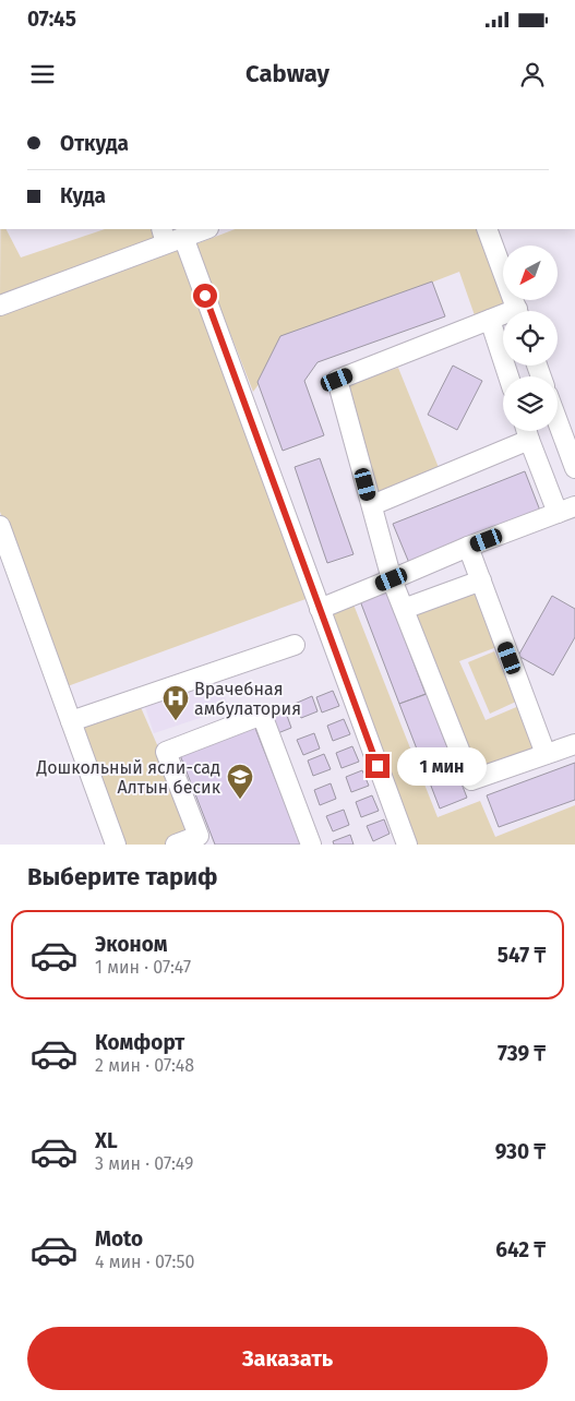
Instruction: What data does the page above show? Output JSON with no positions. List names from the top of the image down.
{
  "places": {
    "hospital": ["Врачебная амбулатория"],
    "school or university": ["Дошкольный ясли-сад Алтын бесик"]
  },
  "north": "bottom left",
  "page": {
    "status": "07:45",
    "header": "Cabway",
    "banner": ["Откуда", "Куда"],
    "bubble": "1 мин",
    "heading": "Выберите тариф",
    "list": [
      {
        "name": "Эконом",
        "note": "1 мин · 07:47",
        "value": "547 ₸"
      },
      {
        "name": "Комфорт",
        "note": "2 мин · 07:48",
        "value": "739 ₸"
      },
      {
        "name": "XL",
        "note": "3 мин · 07:49",
        "value": "930 ₸"
      },
      {
        "name": "Moto",
        "note": "4 мин · 07:50",
        "value": "642 ₸"
      }
    ],
    "buttons": "Заказать"
  }
}
